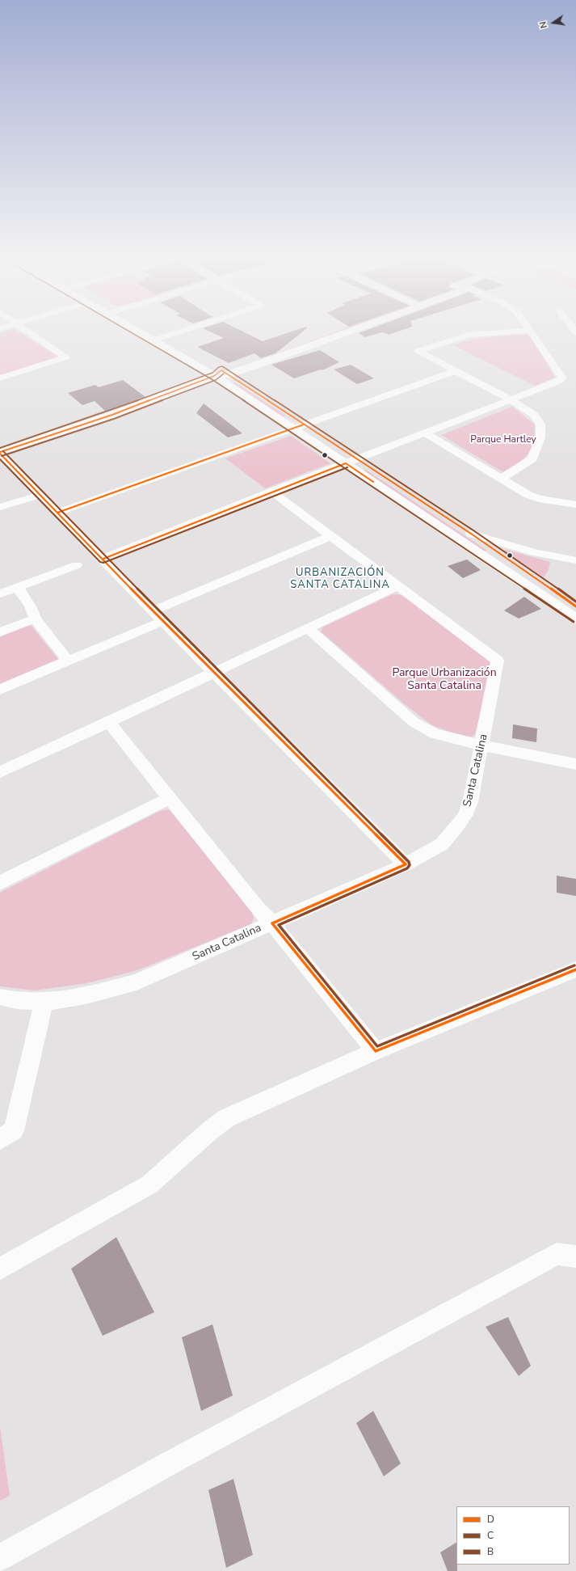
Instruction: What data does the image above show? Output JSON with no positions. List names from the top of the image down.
{
  "streets": {
    "street": ["Santa Catalina"]
  },
  "districts": ["URBANIZACIÓN SANTA CATALINA"],
  "parks": ["Parque Hartley", "Parque Urbanización Santa Catalina"],
  "lines": ["transit line C", "transit line B", "transit line D"],
  "legend": ["D", "C", "B"],
  "north": "left"
}
